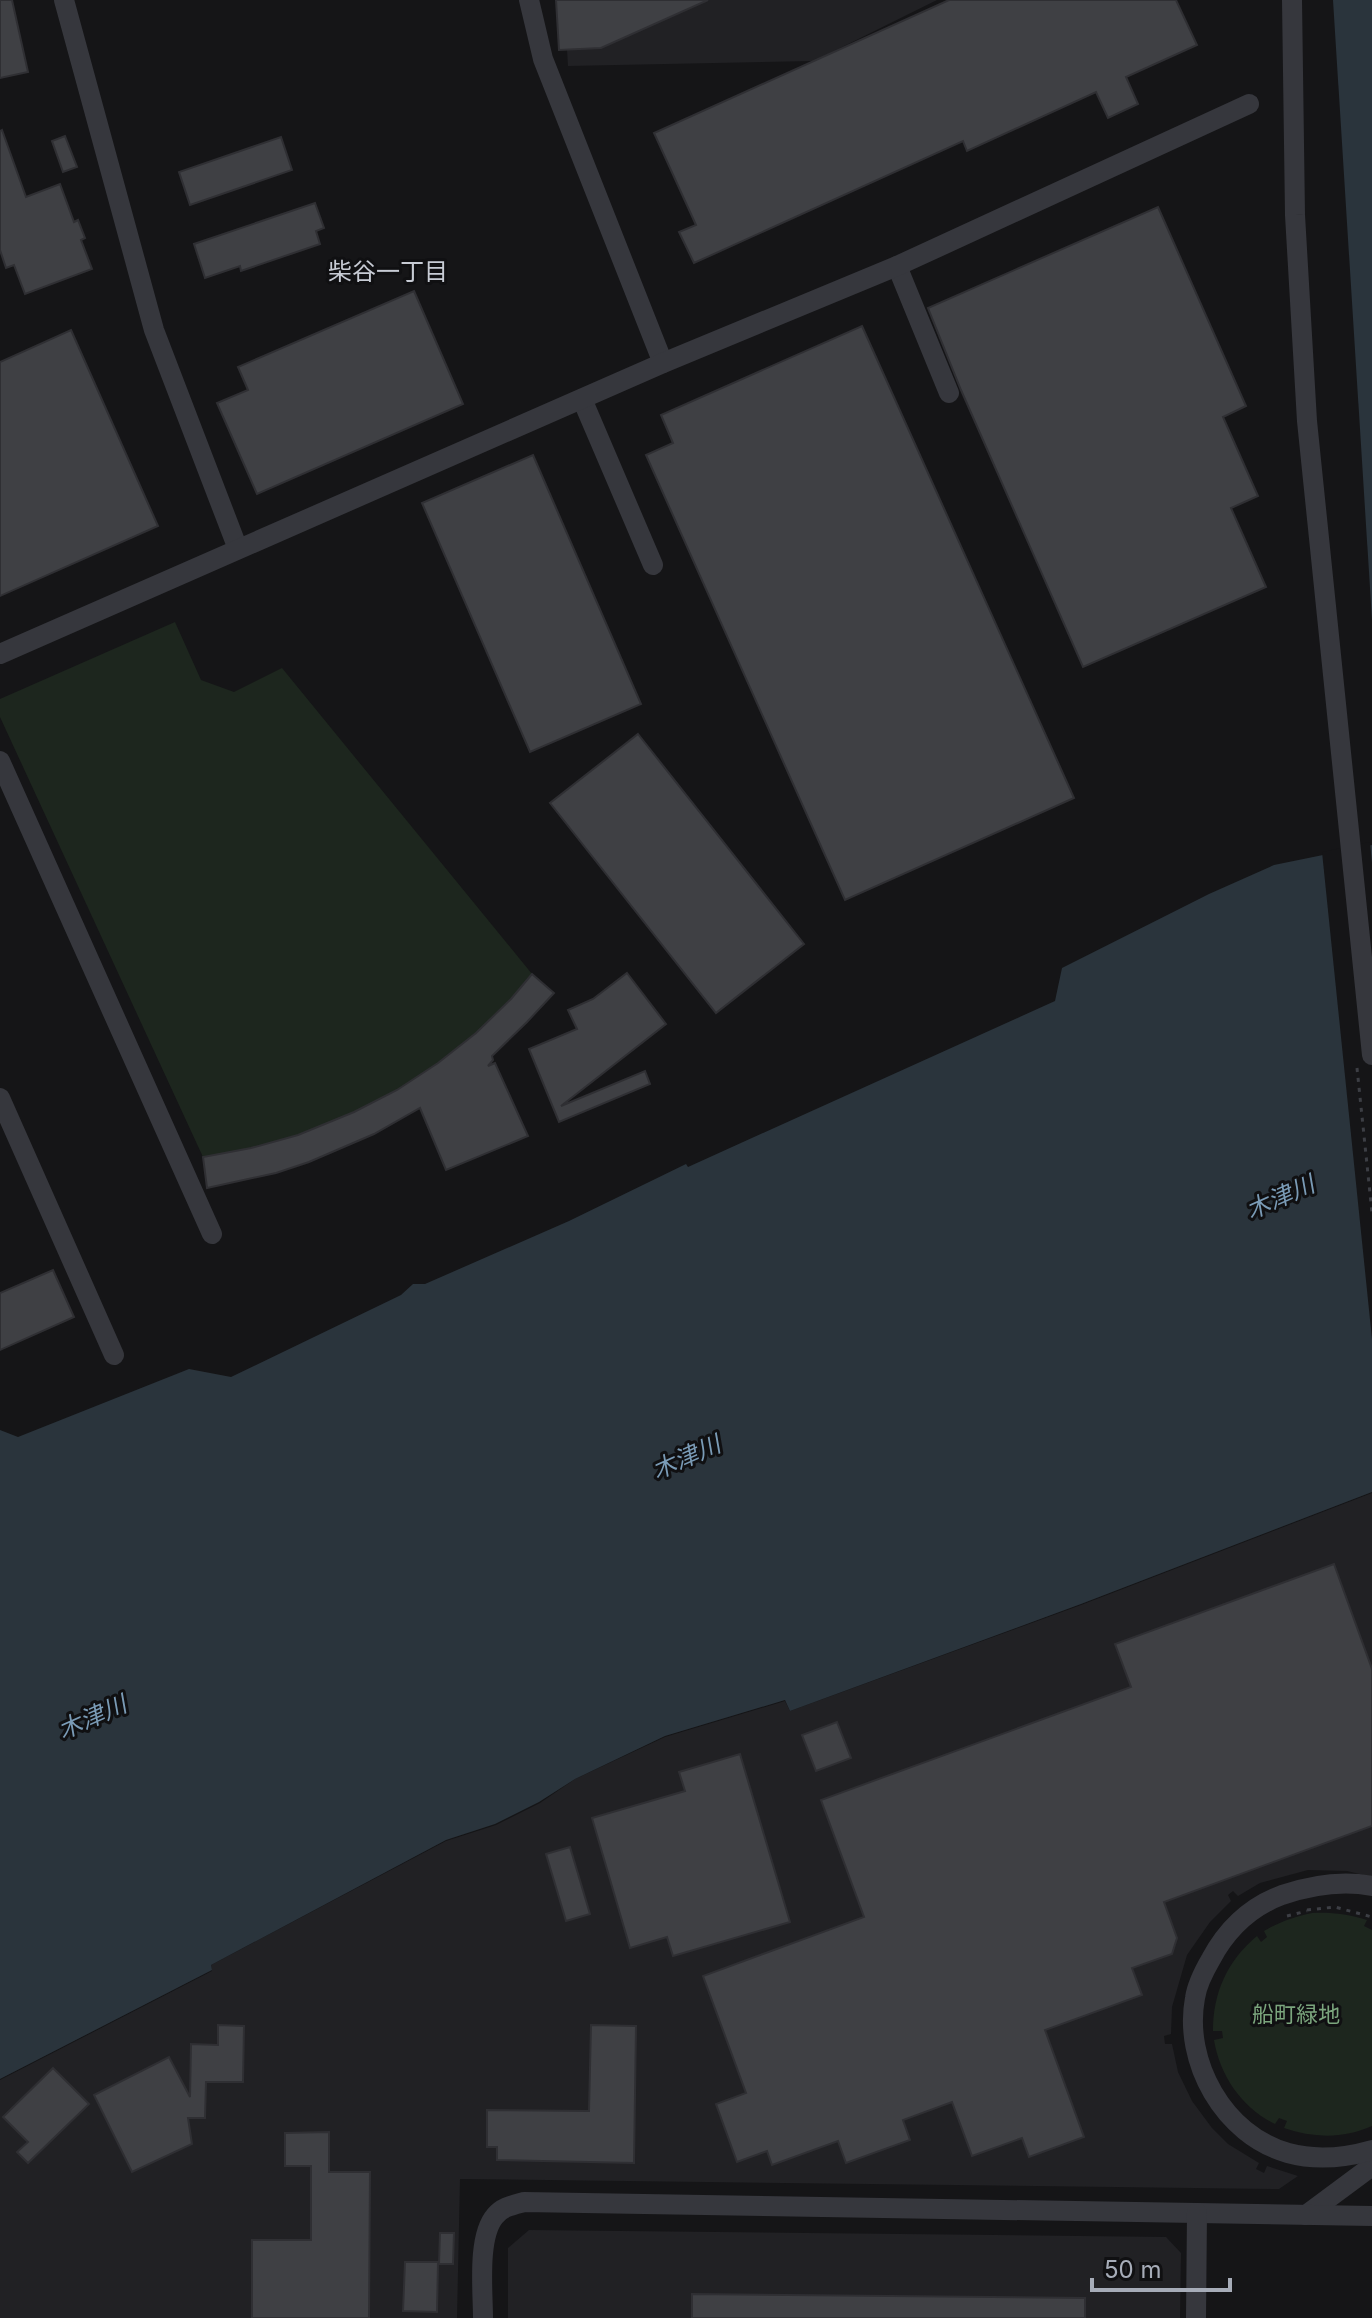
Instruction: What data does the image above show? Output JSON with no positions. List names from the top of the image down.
{
  "districts": ["柴谷一丁目"],
  "water": ["木津川"],
  "parks": ["船町緑地"],
  "scale_bar": "50 m"
}
